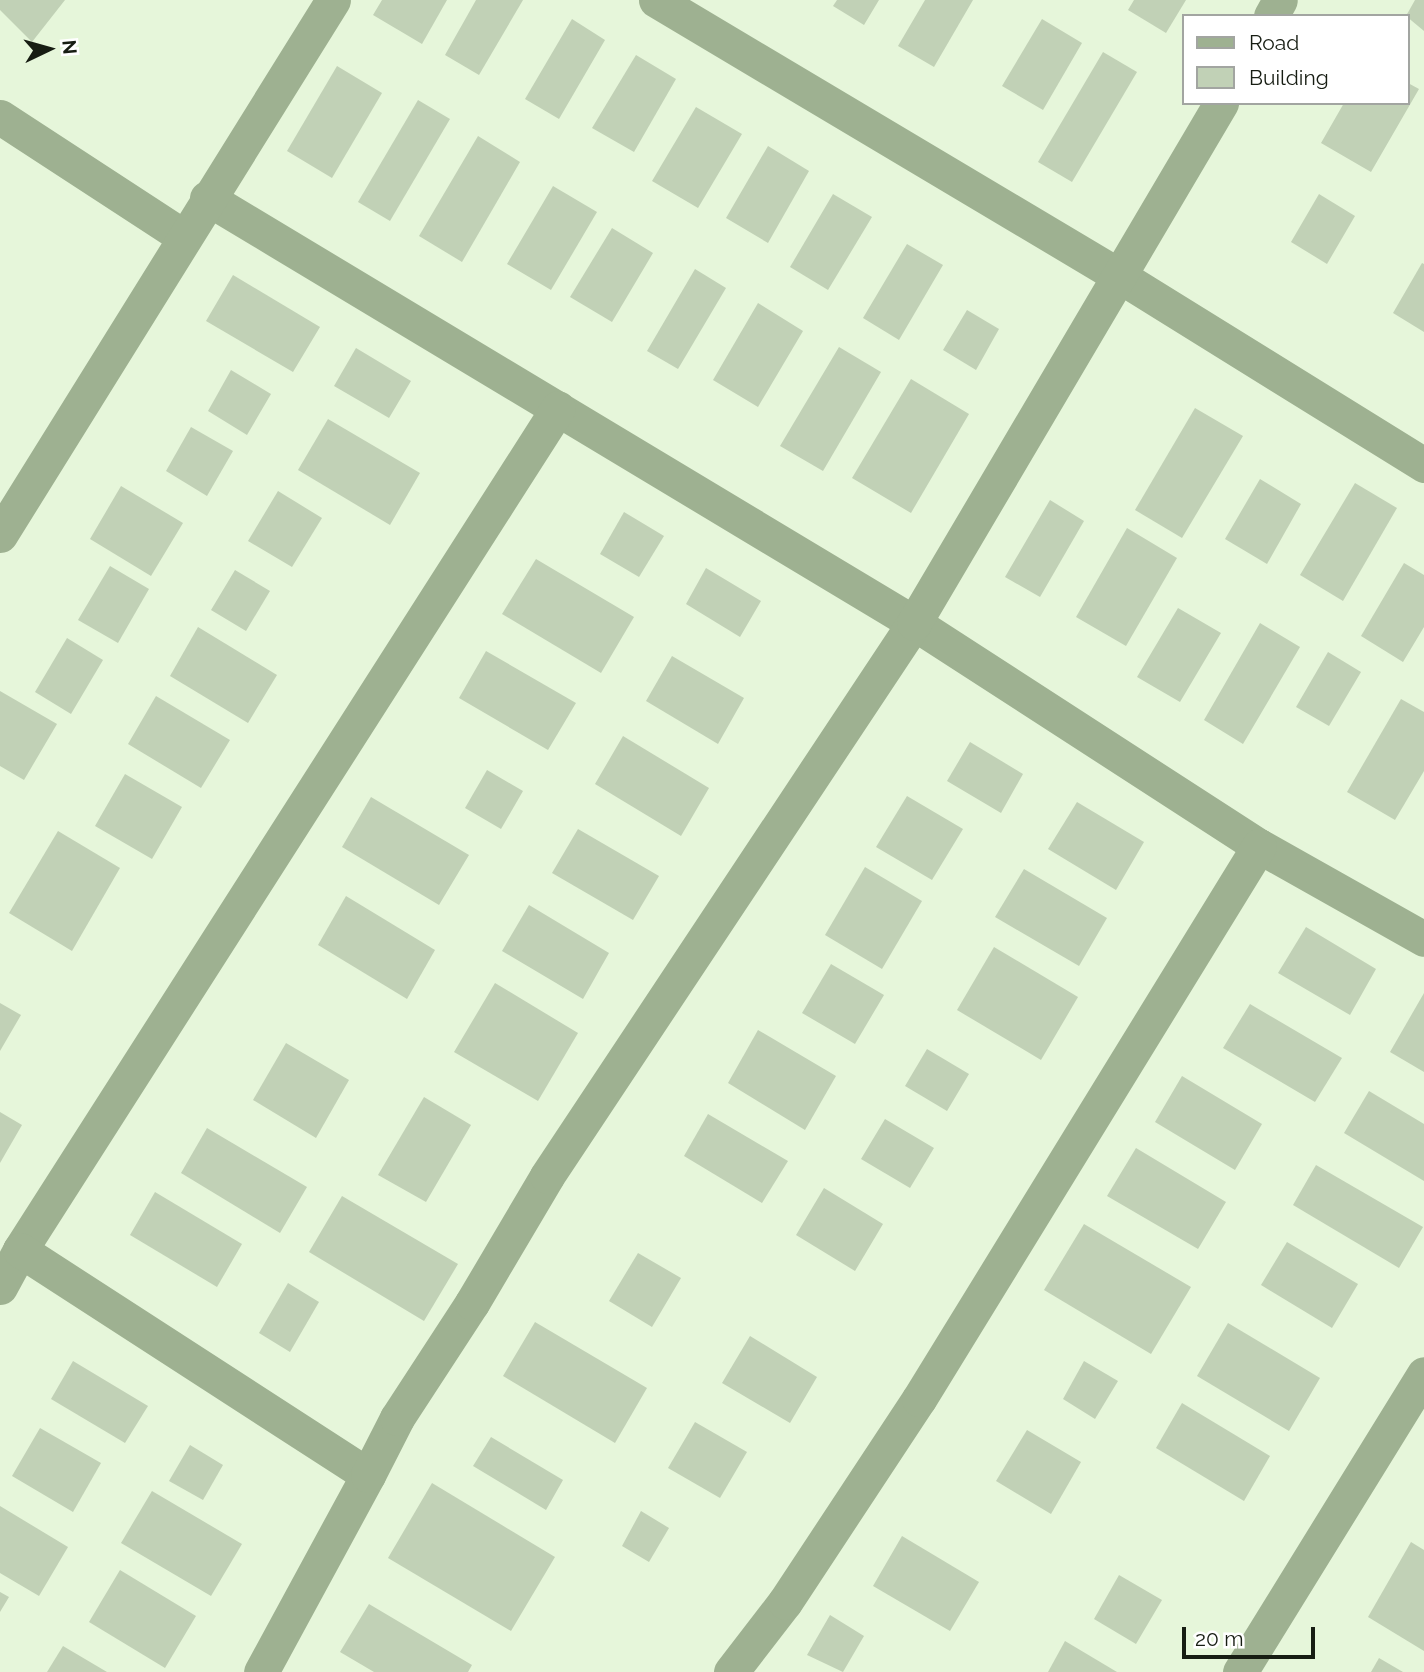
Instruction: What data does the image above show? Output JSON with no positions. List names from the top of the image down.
{
  "legend": ["Road", "Building"],
  "scale_bar": "20 m",
  "north": "right"
}
